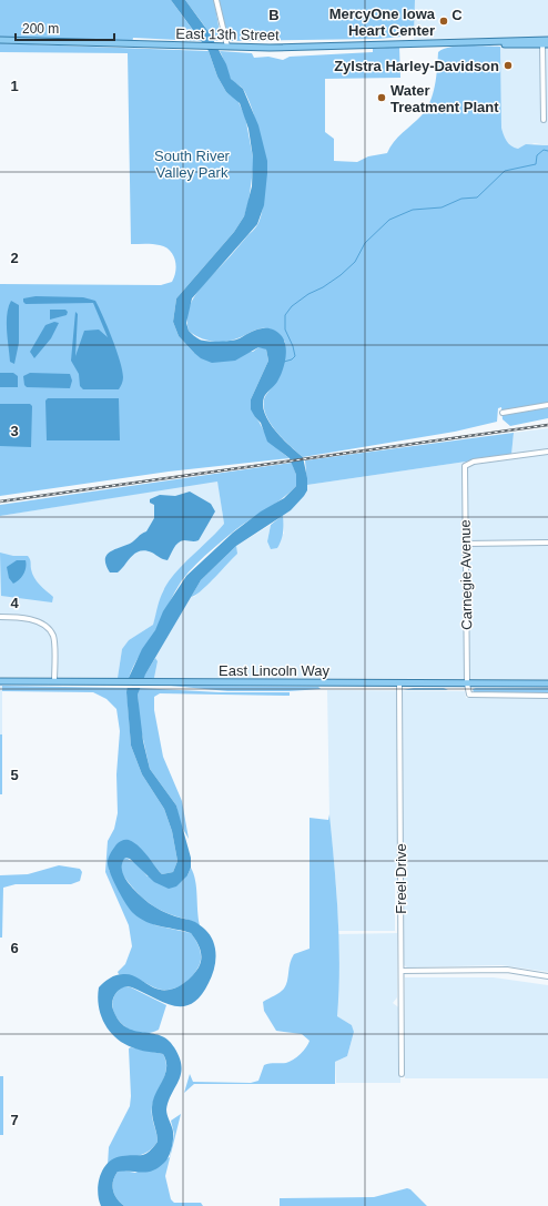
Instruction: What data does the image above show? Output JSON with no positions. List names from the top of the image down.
{
  "streets": {
    "main road": ["East 13th Street", "East Lincoln Way"],
    "street": ["Carnegie Avenue", "Freel Drive"]
  },
  "crossings": [
    ["Carnegie Avenue", "East Lincoln Way"],
    ["East Lincoln Way", "Freel Drive"]
  ],
  "parks": ["South River Valley Park"],
  "places": ["MercyOne Iowa Heart Center", "Zylstra Harley-Davidson", "Water Treatment Plant"],
  "scale_bar": "200 m",
  "grid": {
    "columns": ["B", "C"],
    "rows": [
      "1",
      "2",
      "3",
      "4",
      "5",
      "6",
      "7"
    ]
  }
}
